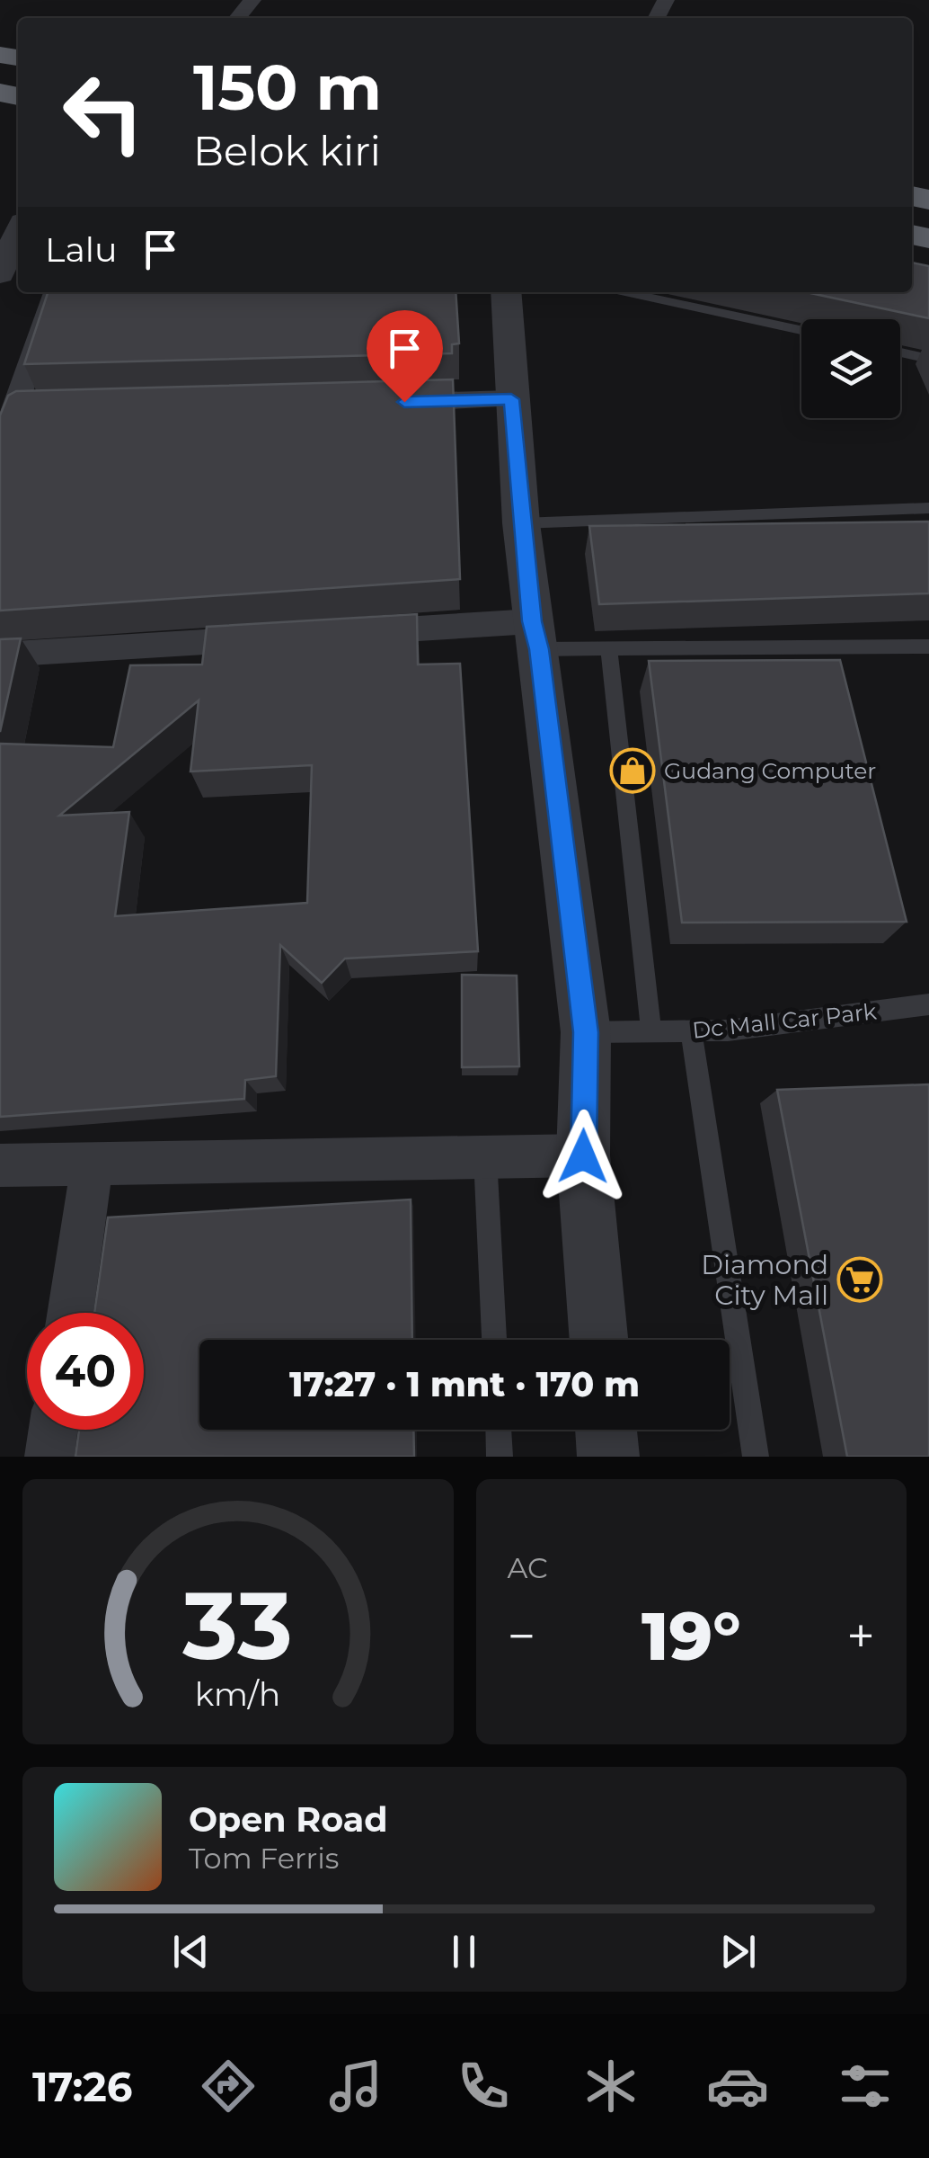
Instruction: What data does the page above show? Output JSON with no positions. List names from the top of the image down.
{
  "streets": {
    "lane": ["Dc Mall Car Park"]
  },
  "places": {
    "shop": ["Gudang Computer"],
    "supermarket": ["Diamond City Mall"]
  },
  "page": {
    "turn": ["150 m", "Belok kiri"],
    "then": "Lalu",
    "limit": "40",
    "trip": "17:27 · 1 mnt · 170 m",
    "tile": "AC",
    "heat": ["−", "19°", "+"],
    "song": ["Open Road", "Tom Ferris"],
    "tabs": "17:26",
    "gauge": ["33", "km/h"]
  }
}
